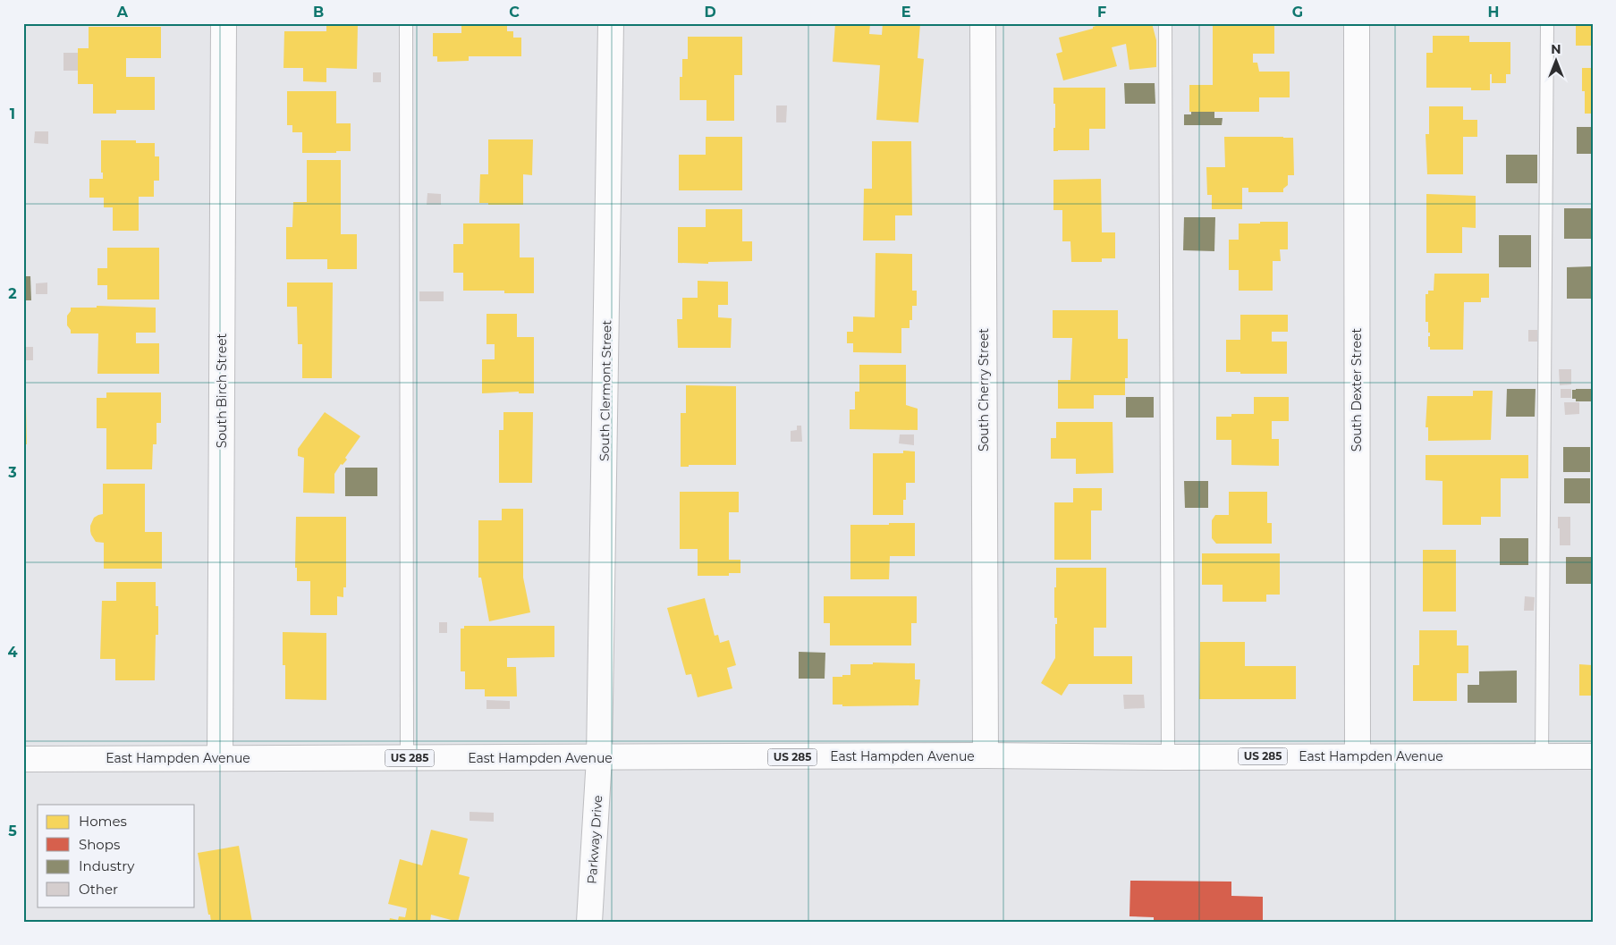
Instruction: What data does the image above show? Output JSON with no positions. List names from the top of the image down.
{
  "streets": {
    "main road": [
      "South Cherry Street",
      "South Dexter Street",
      "South Birch Street",
      "South Clermont Street",
      "East Hampden Avenue",
      "US 285",
      "Parkway Drive"
    ]
  },
  "crossings": [
    ["South Cherry Street", "East Hampden Avenue"],
    ["South Dexter Street", "East Hampden Avenue"],
    ["South Birch Street", "East Hampden Avenue"],
    ["South Clermont Street", "East Hampden Avenue"],
    ["South Clermont Street", "Parkway Drive"],
    ["East Hampden Avenue", "Parkway Drive"]
  ],
  "legend": [
    "Homes",
    "Shops",
    "Industry",
    "Other"
  ],
  "north": "top",
  "grid": {
    "columns": [
      "A",
      "B",
      "C",
      "D",
      "E",
      "F",
      "G",
      "H"
    ],
    "rows": [
      "1",
      "2",
      "3",
      "4",
      "5"
    ]
  }
}
